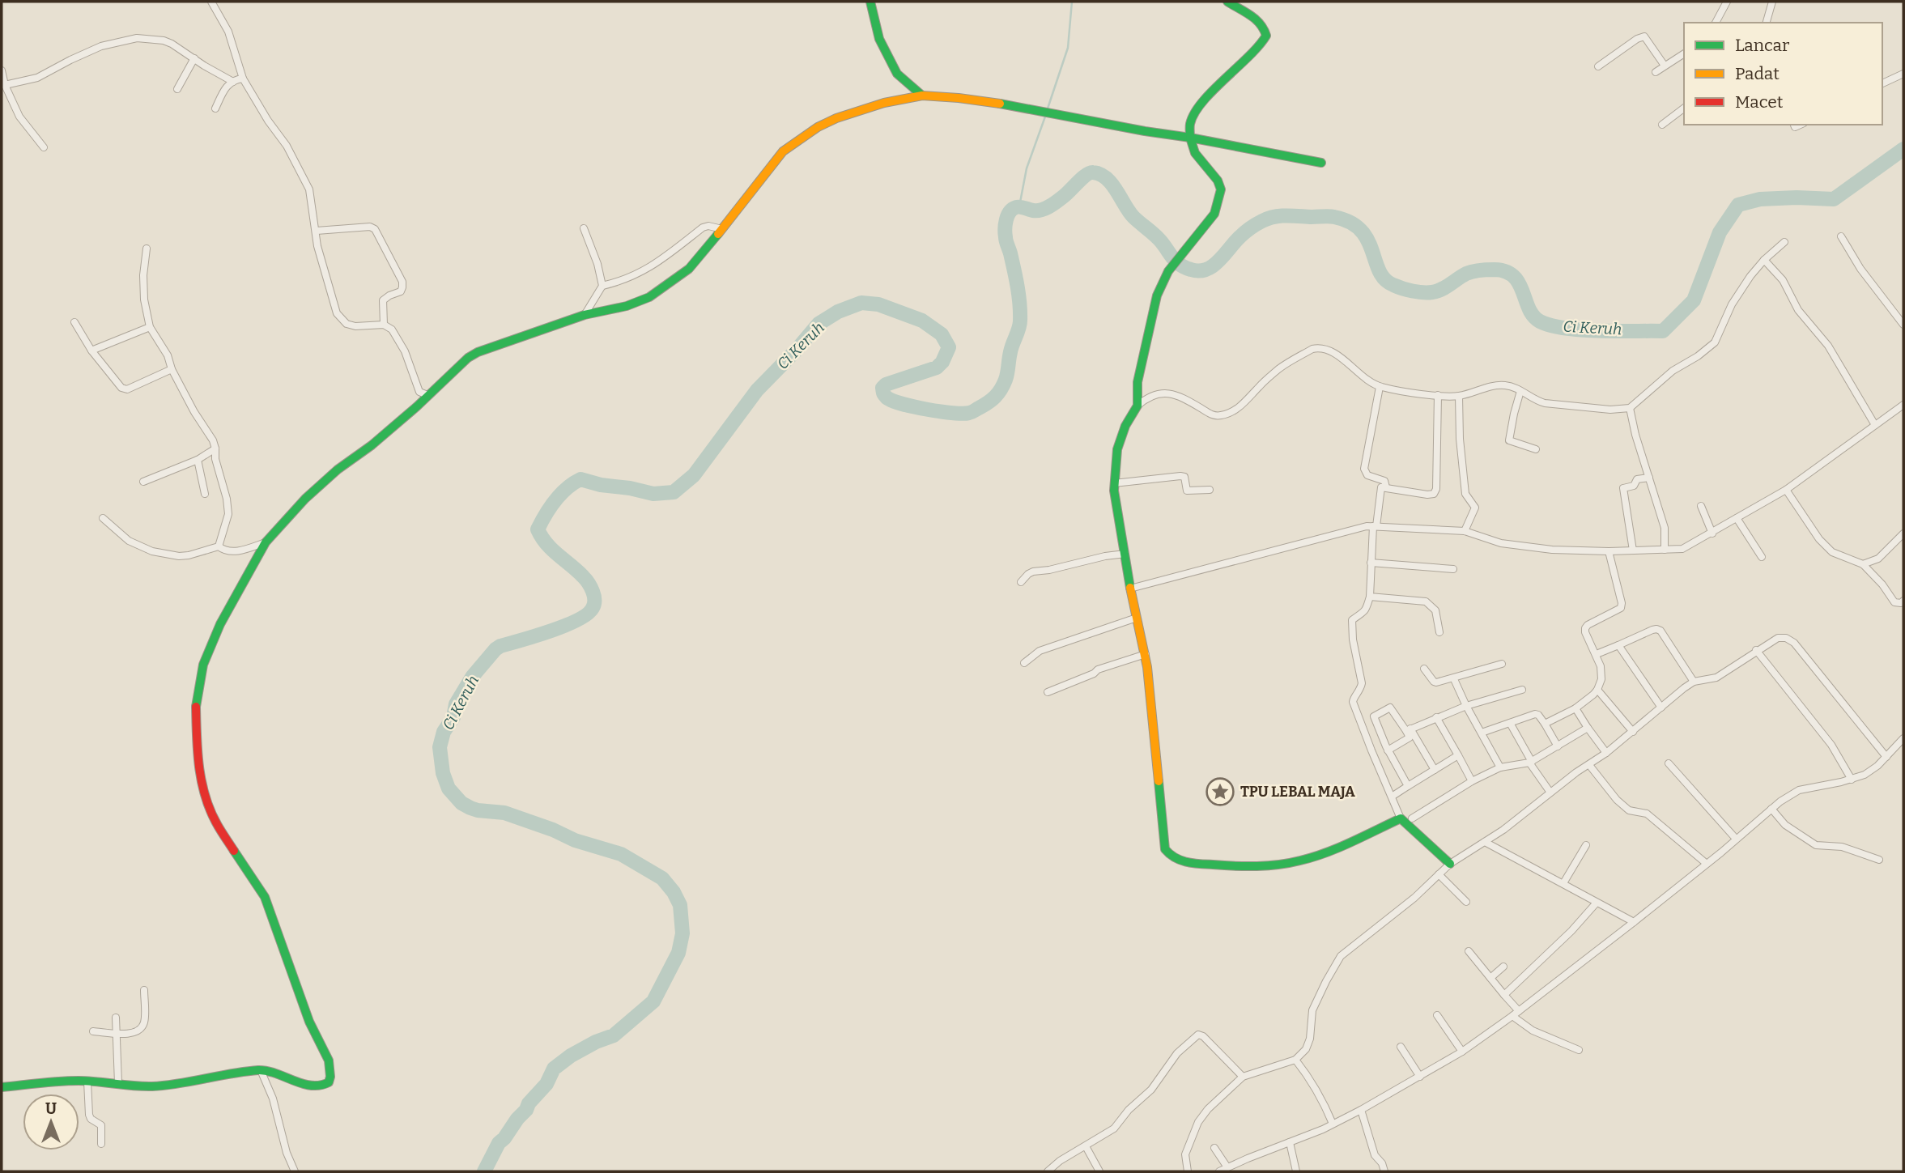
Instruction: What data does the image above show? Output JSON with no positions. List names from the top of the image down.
{
  "water": ["Ci Keruh"],
  "places": {
    "place": ["TPU LEBAL MAJA"]
  },
  "legend": ["Lancar", "Padat", "Macet"],
  "north": "top"
}
